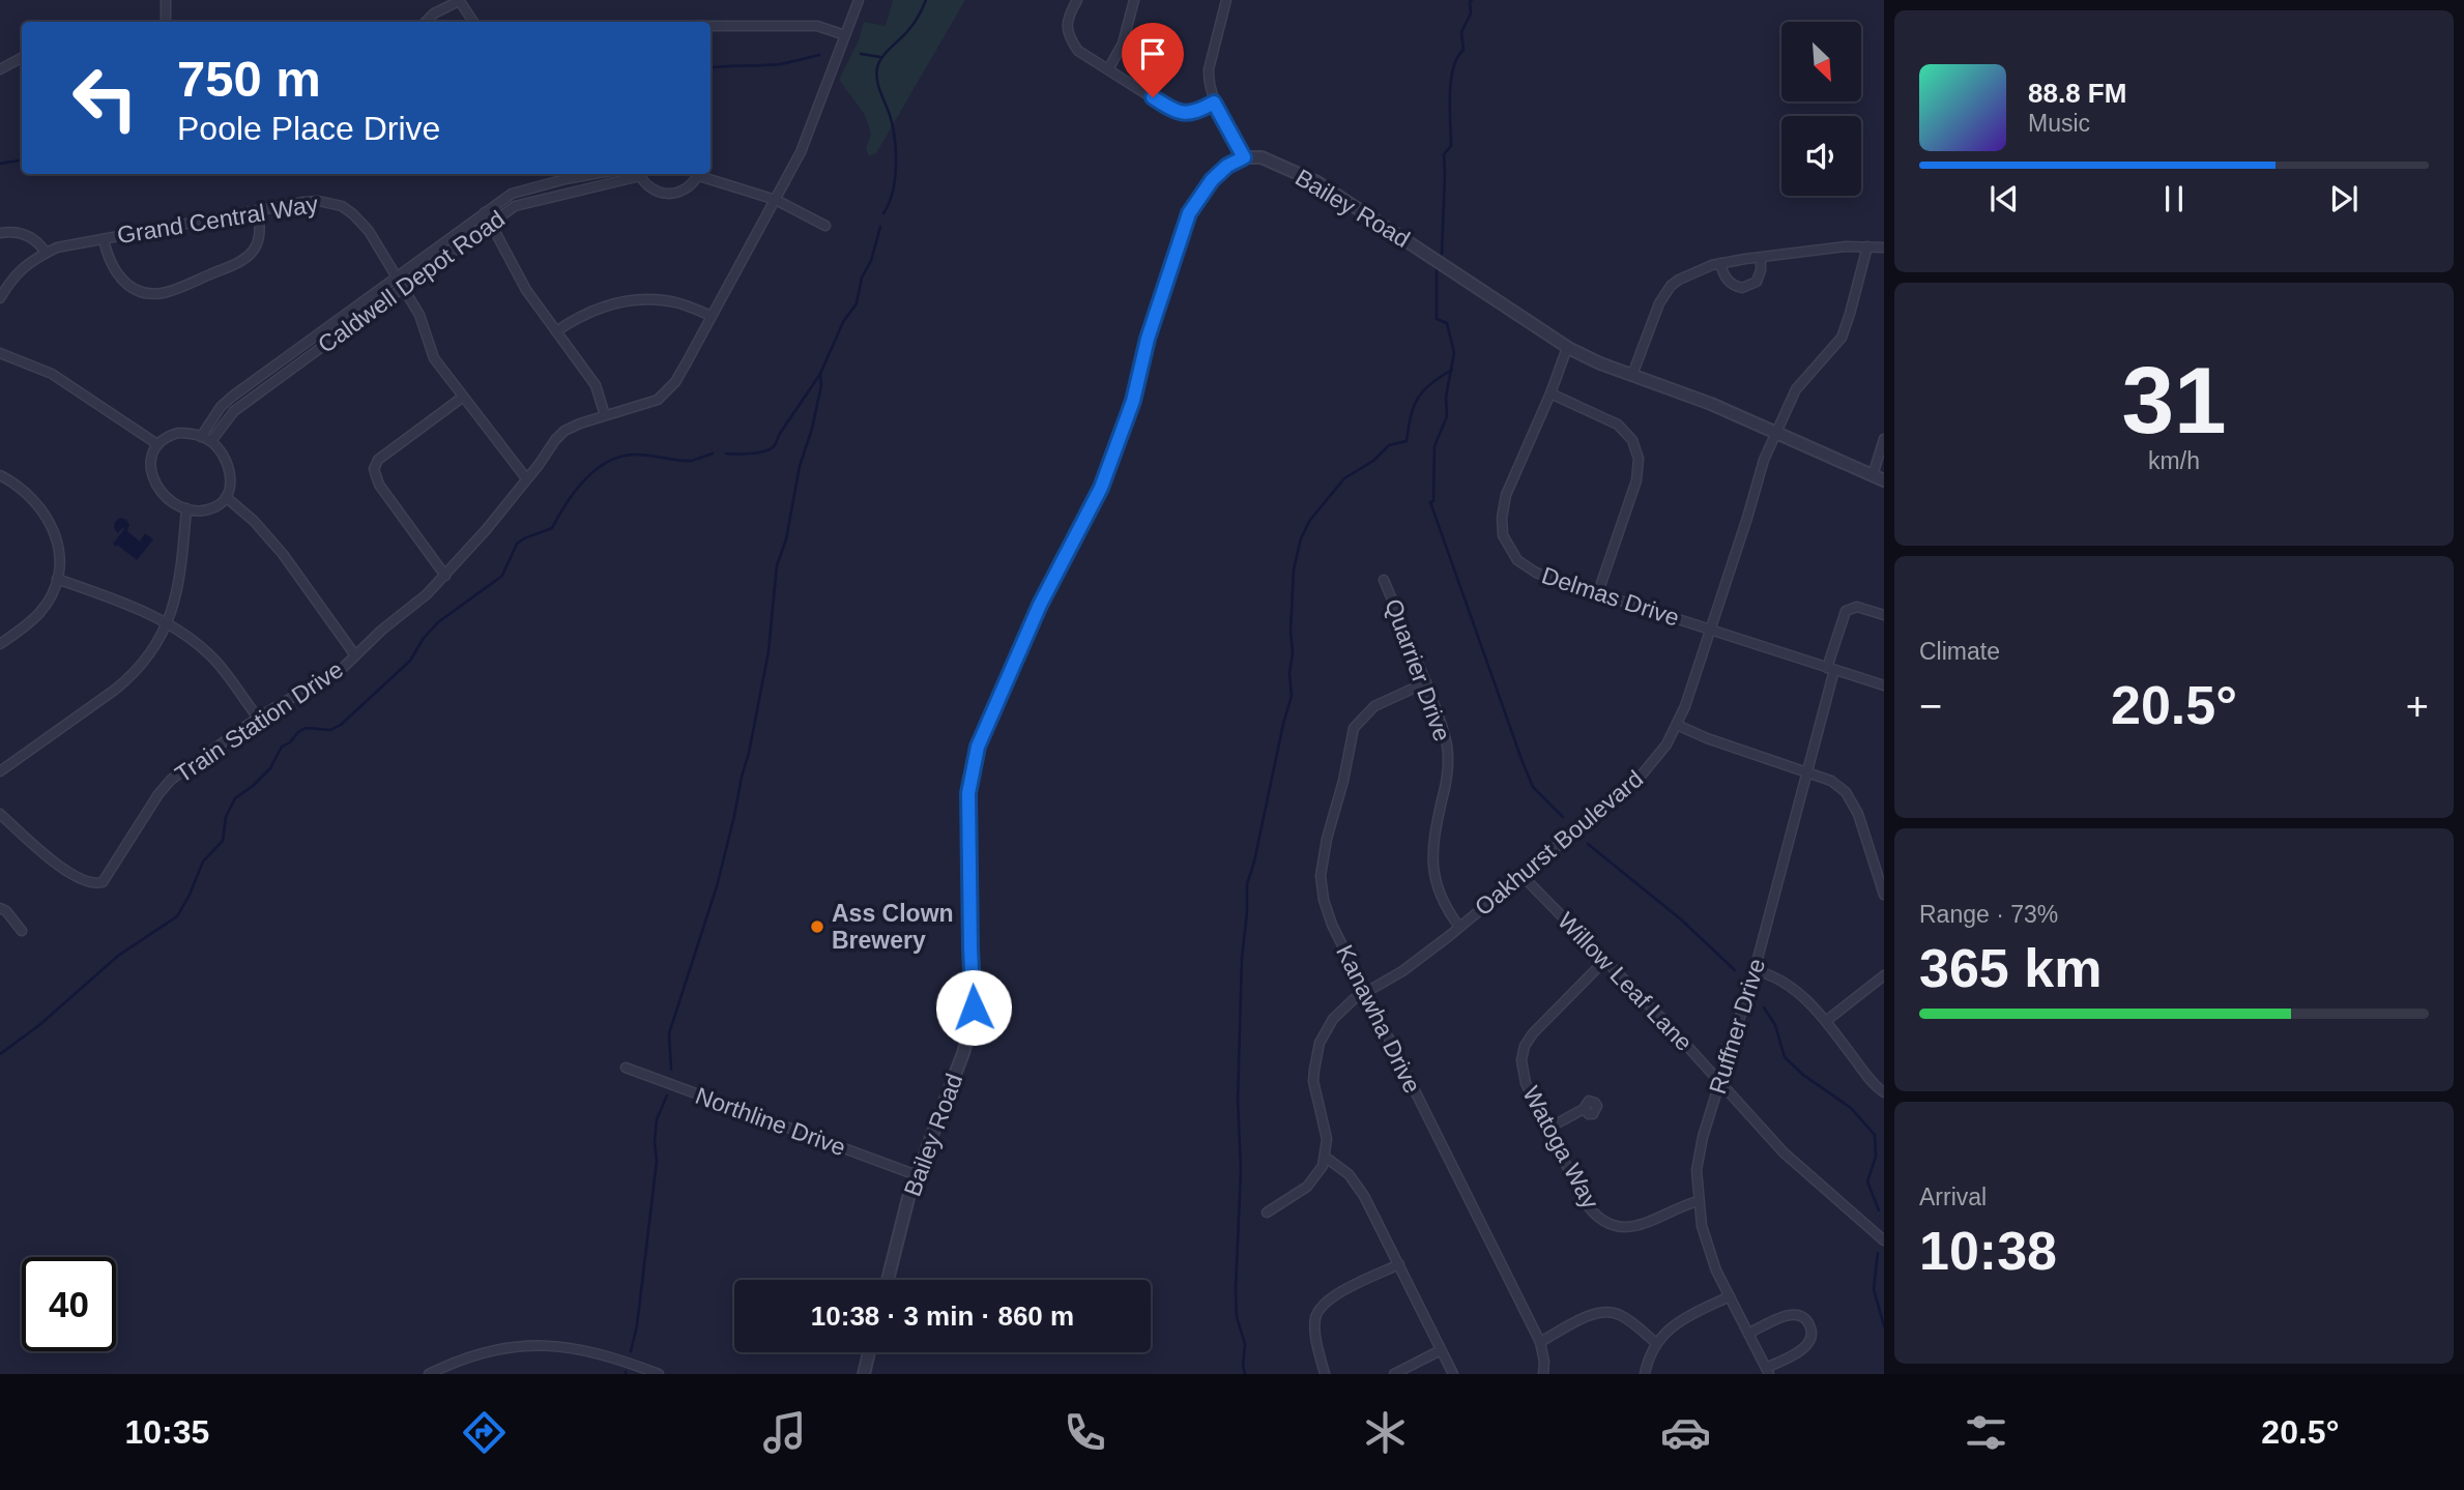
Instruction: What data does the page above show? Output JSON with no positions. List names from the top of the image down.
{
  "streets": {
    "street": [
      "Bailey Road",
      "Grand Central Way",
      "Caldwell Depot Road",
      "Delmas Drive",
      "Quarrier Drive",
      "Train Station Drive",
      "Oakhurst Boulevard",
      "Willow Leaf Lane",
      "Kanawha Drive",
      "Ruffner Drive",
      "Northline Drive",
      "Watoga Way"
    ]
  },
  "crossings": [
    ["Bailey Road", "Delmas Drive"],
    ["Bailey Road", "Oakhurst Boulevard"],
    ["Bailey Road", "Northline Drive"],
    ["Grand Central Way", "Caldwell Depot Road"],
    ["Grand Central Way", "Train Station Drive"],
    ["Caldwell Depot Road", "Train Station Drive"],
    ["Delmas Drive", "Oakhurst Boulevard"],
    ["Delmas Drive", "Ruffner Drive"],
    ["Quarrier Drive", "Oakhurst Boulevard"],
    ["Quarrier Drive", "Kanawha Drive"],
    ["Oakhurst Boulevard", "Willow Leaf Lane"],
    ["Oakhurst Boulevard", "Kanawha Drive"],
    ["Willow Leaf Lane", "Ruffner Drive"],
    ["Willow Leaf Lane", "Watoga Way"],
    ["Ruffner Drive", "Watoga Way"]
  ],
  "places": ["Ass Clown Brewery"],
  "north": "bottom right",
  "page": {
    "turn": ["750 m", "Poole Place Drive"],
    "song": ["88.8 FM", "Music"],
    "tile": [
      ["31", "km/h"],
      "Climate",
      ["Range · 73%", "365 km"],
      ["Arrival", "10:38"]
    ],
    "heat": ["−", "20.5°", "+"],
    "limit": "40",
    "trip": "10:38 · 3 min · 860 m",
    "tabs": ["10:35", "20.5°"]
  }
}
